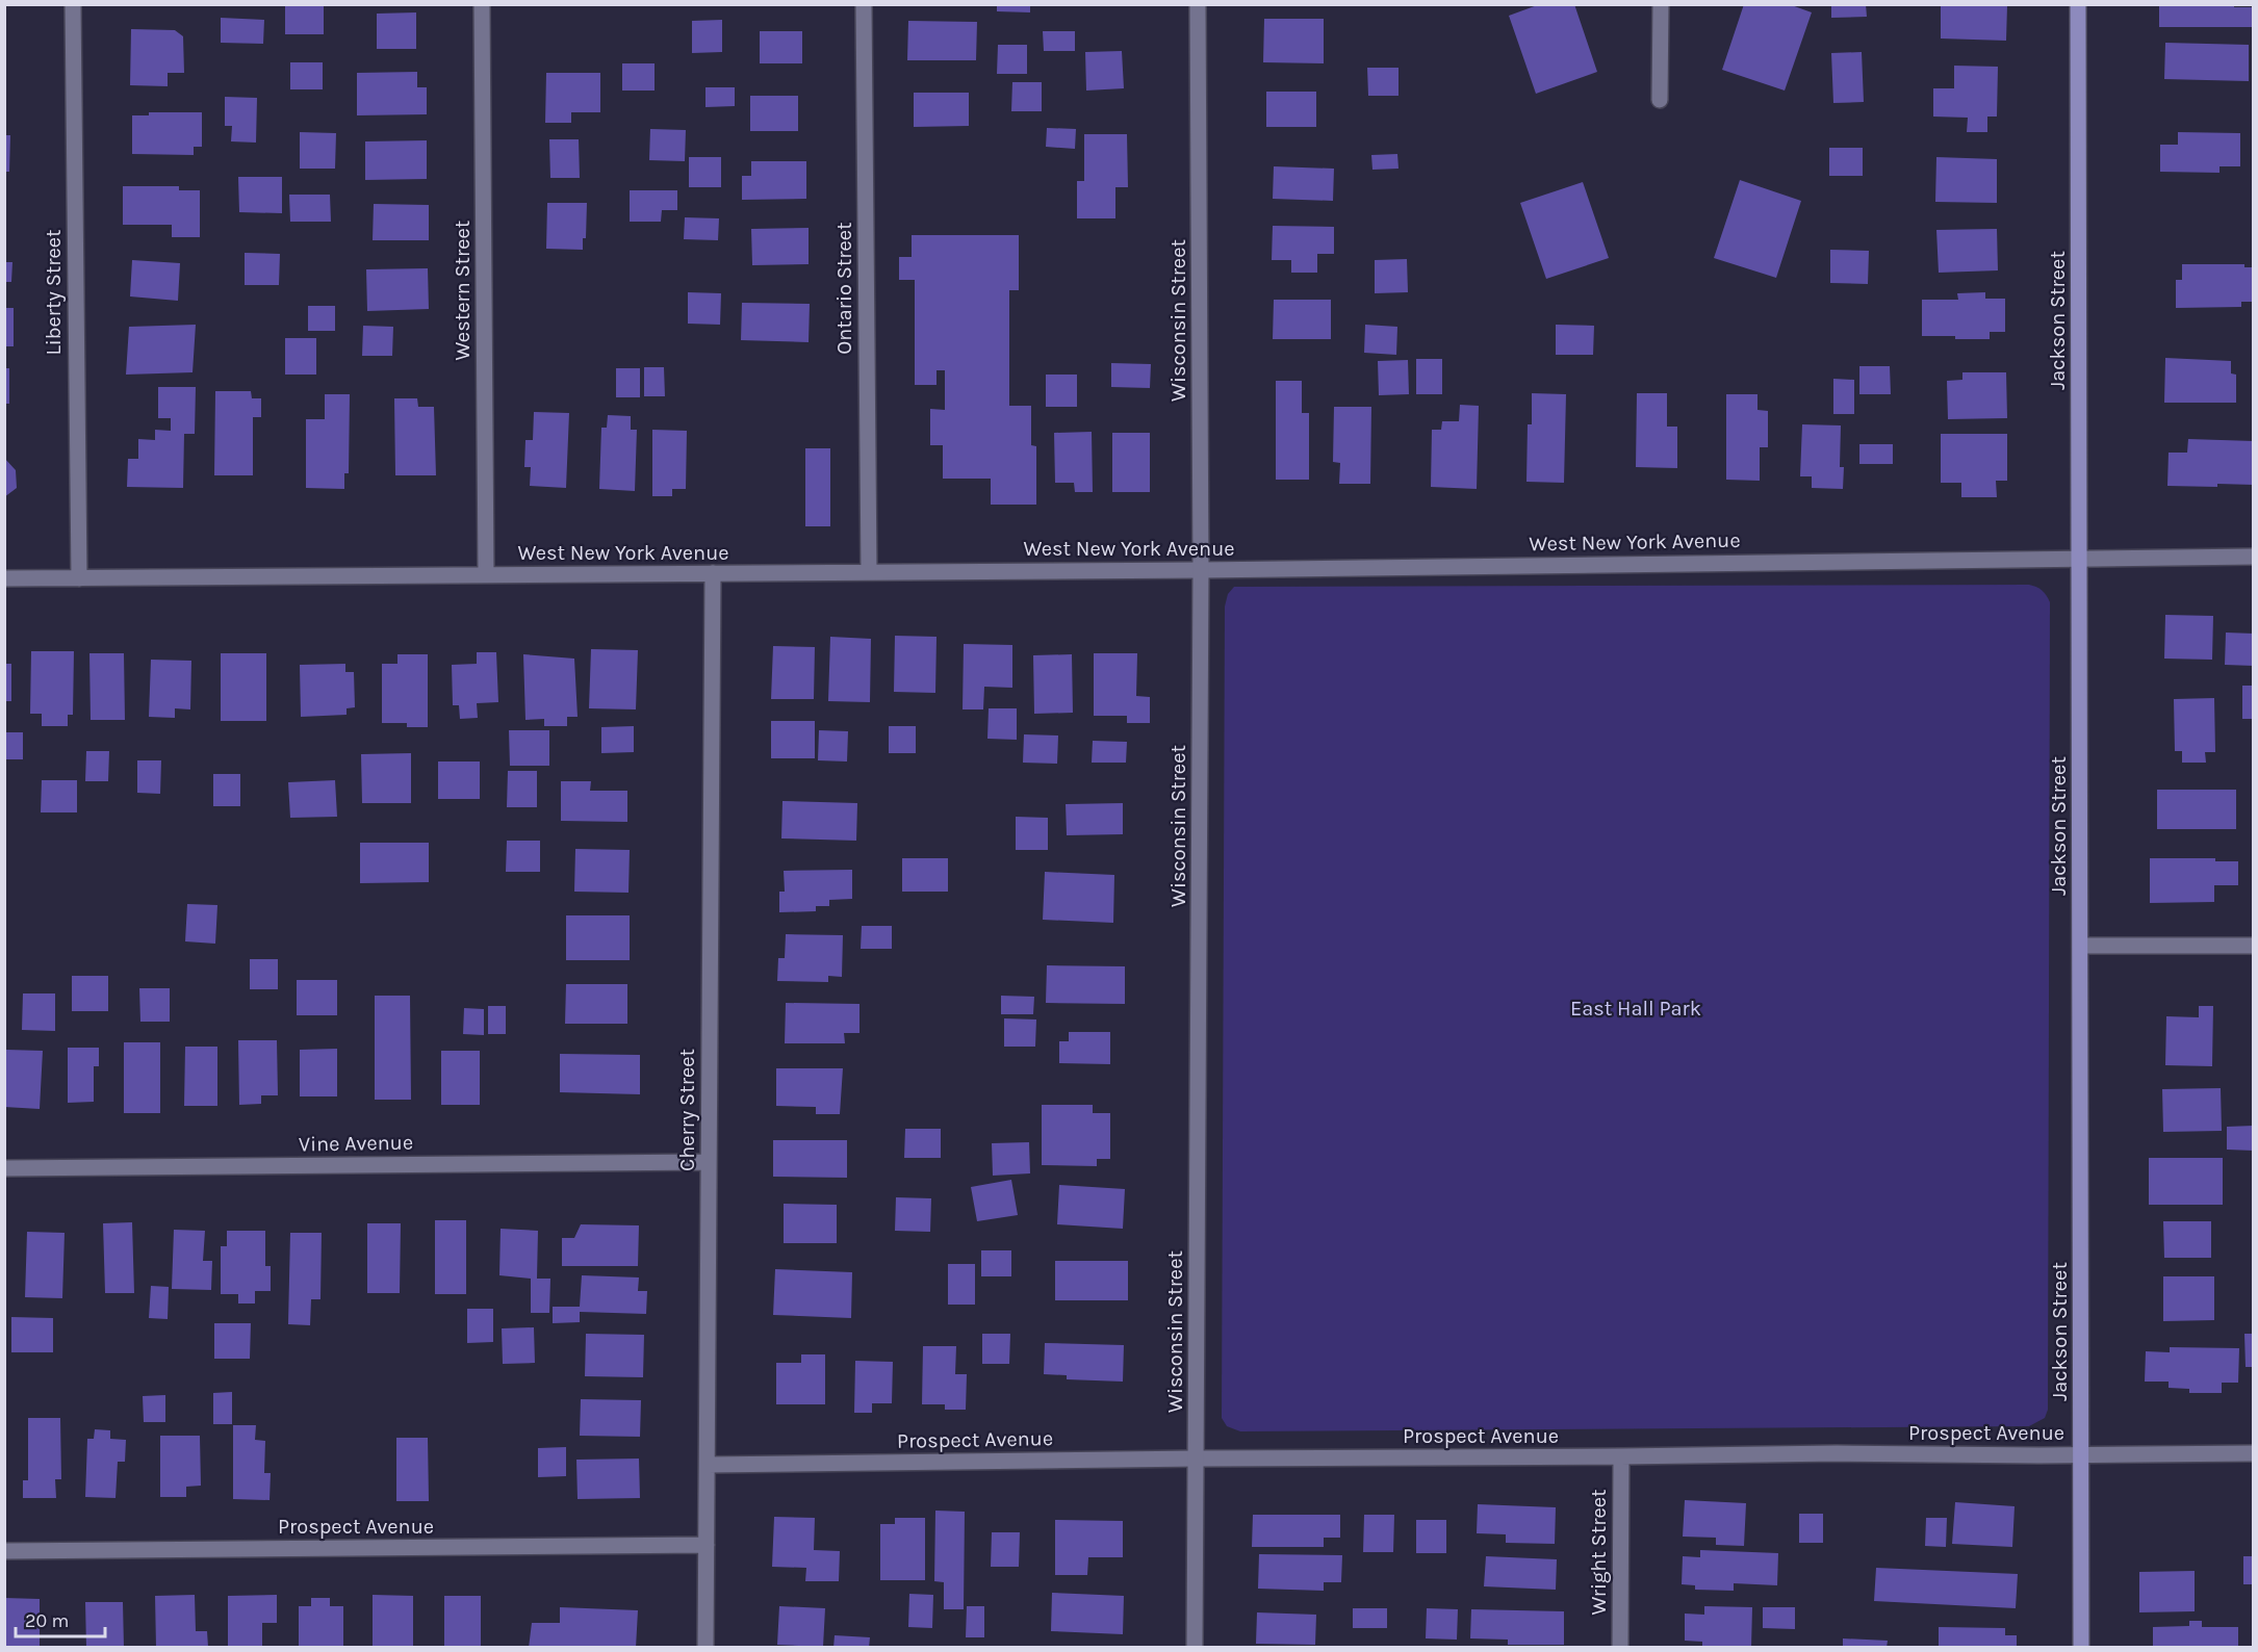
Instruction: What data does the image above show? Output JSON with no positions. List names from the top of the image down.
{
  "streets": {
    "main road": ["Jackson Street"],
    "street": [
      "Ontario Street",
      "Western Street",
      "Liberty Street",
      "Wisconsin Street",
      "West New York Avenue",
      "Cherry Street",
      "Vine Avenue",
      "Prospect Avenue",
      "Wright Street"
    ]
  },
  "crossings": [
    ["Ontario Street", "West New York Avenue"],
    ["Western Street", "West New York Avenue"],
    ["Liberty Street", "West New York Avenue"],
    ["Wisconsin Street", "West New York Avenue"],
    ["Wisconsin Street", "Prospect Avenue"],
    ["Jackson Street", "West New York Avenue"],
    ["Jackson Street", "Prospect Avenue"],
    ["West New York Avenue", "Cherry Street"],
    ["Cherry Street", "Vine Avenue"],
    ["Cherry Street", "Prospect Avenue"],
    ["Prospect Avenue", "Wright Street"]
  ],
  "parks": ["East Hall Park"],
  "scale_bar": "20 m"
}
